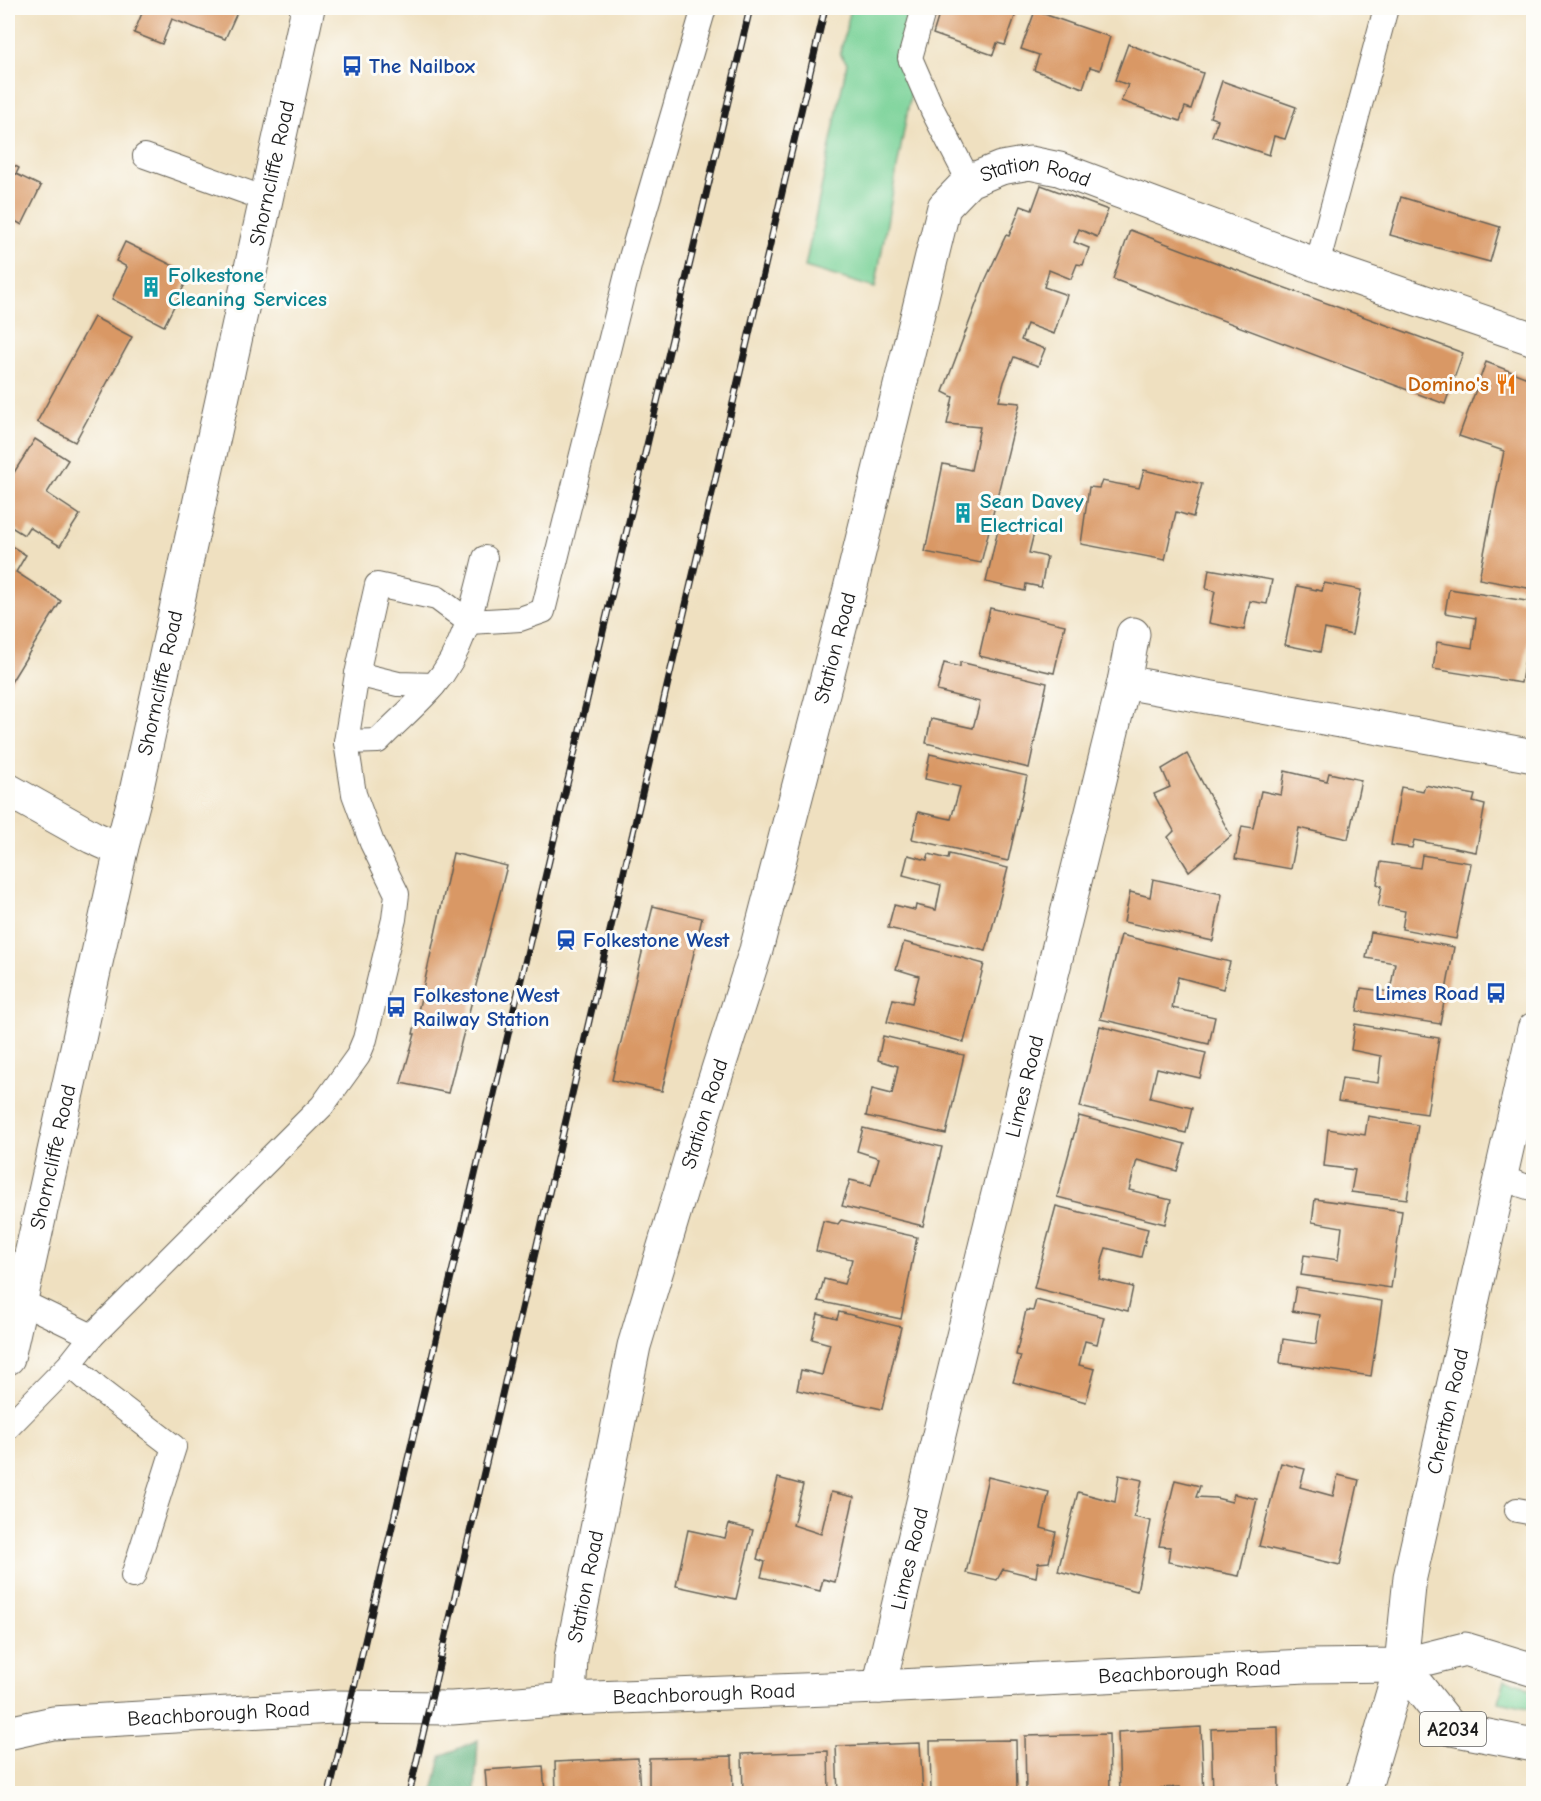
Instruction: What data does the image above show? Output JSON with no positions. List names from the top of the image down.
{
  "streets": {
    "street": [
      "Shorncliffe Road",
      "Station Road",
      "Limes Road",
      "Cheriton Road",
      "Beachborough Road",
      "A2034"
    ]
  },
  "crossings": [
    ["Station Road", "Beachborough Road"],
    ["Limes Road", "Beachborough Road"],
    ["Cheriton Road", "Beachborough Road"],
    ["Cheriton Road", "A2034"],
    ["Beachborough Road", "A2034"]
  ],
  "places": {
    "bus stop": ["The Nailbox", "Limes Road", "Folkestone West Railway Station"],
    "building": ["Folkestone Cleaning Services", "Sean Davey Electrical"],
    "restaurant": ["Domino's"],
    "station": ["Folkestone West"]
  }
}
